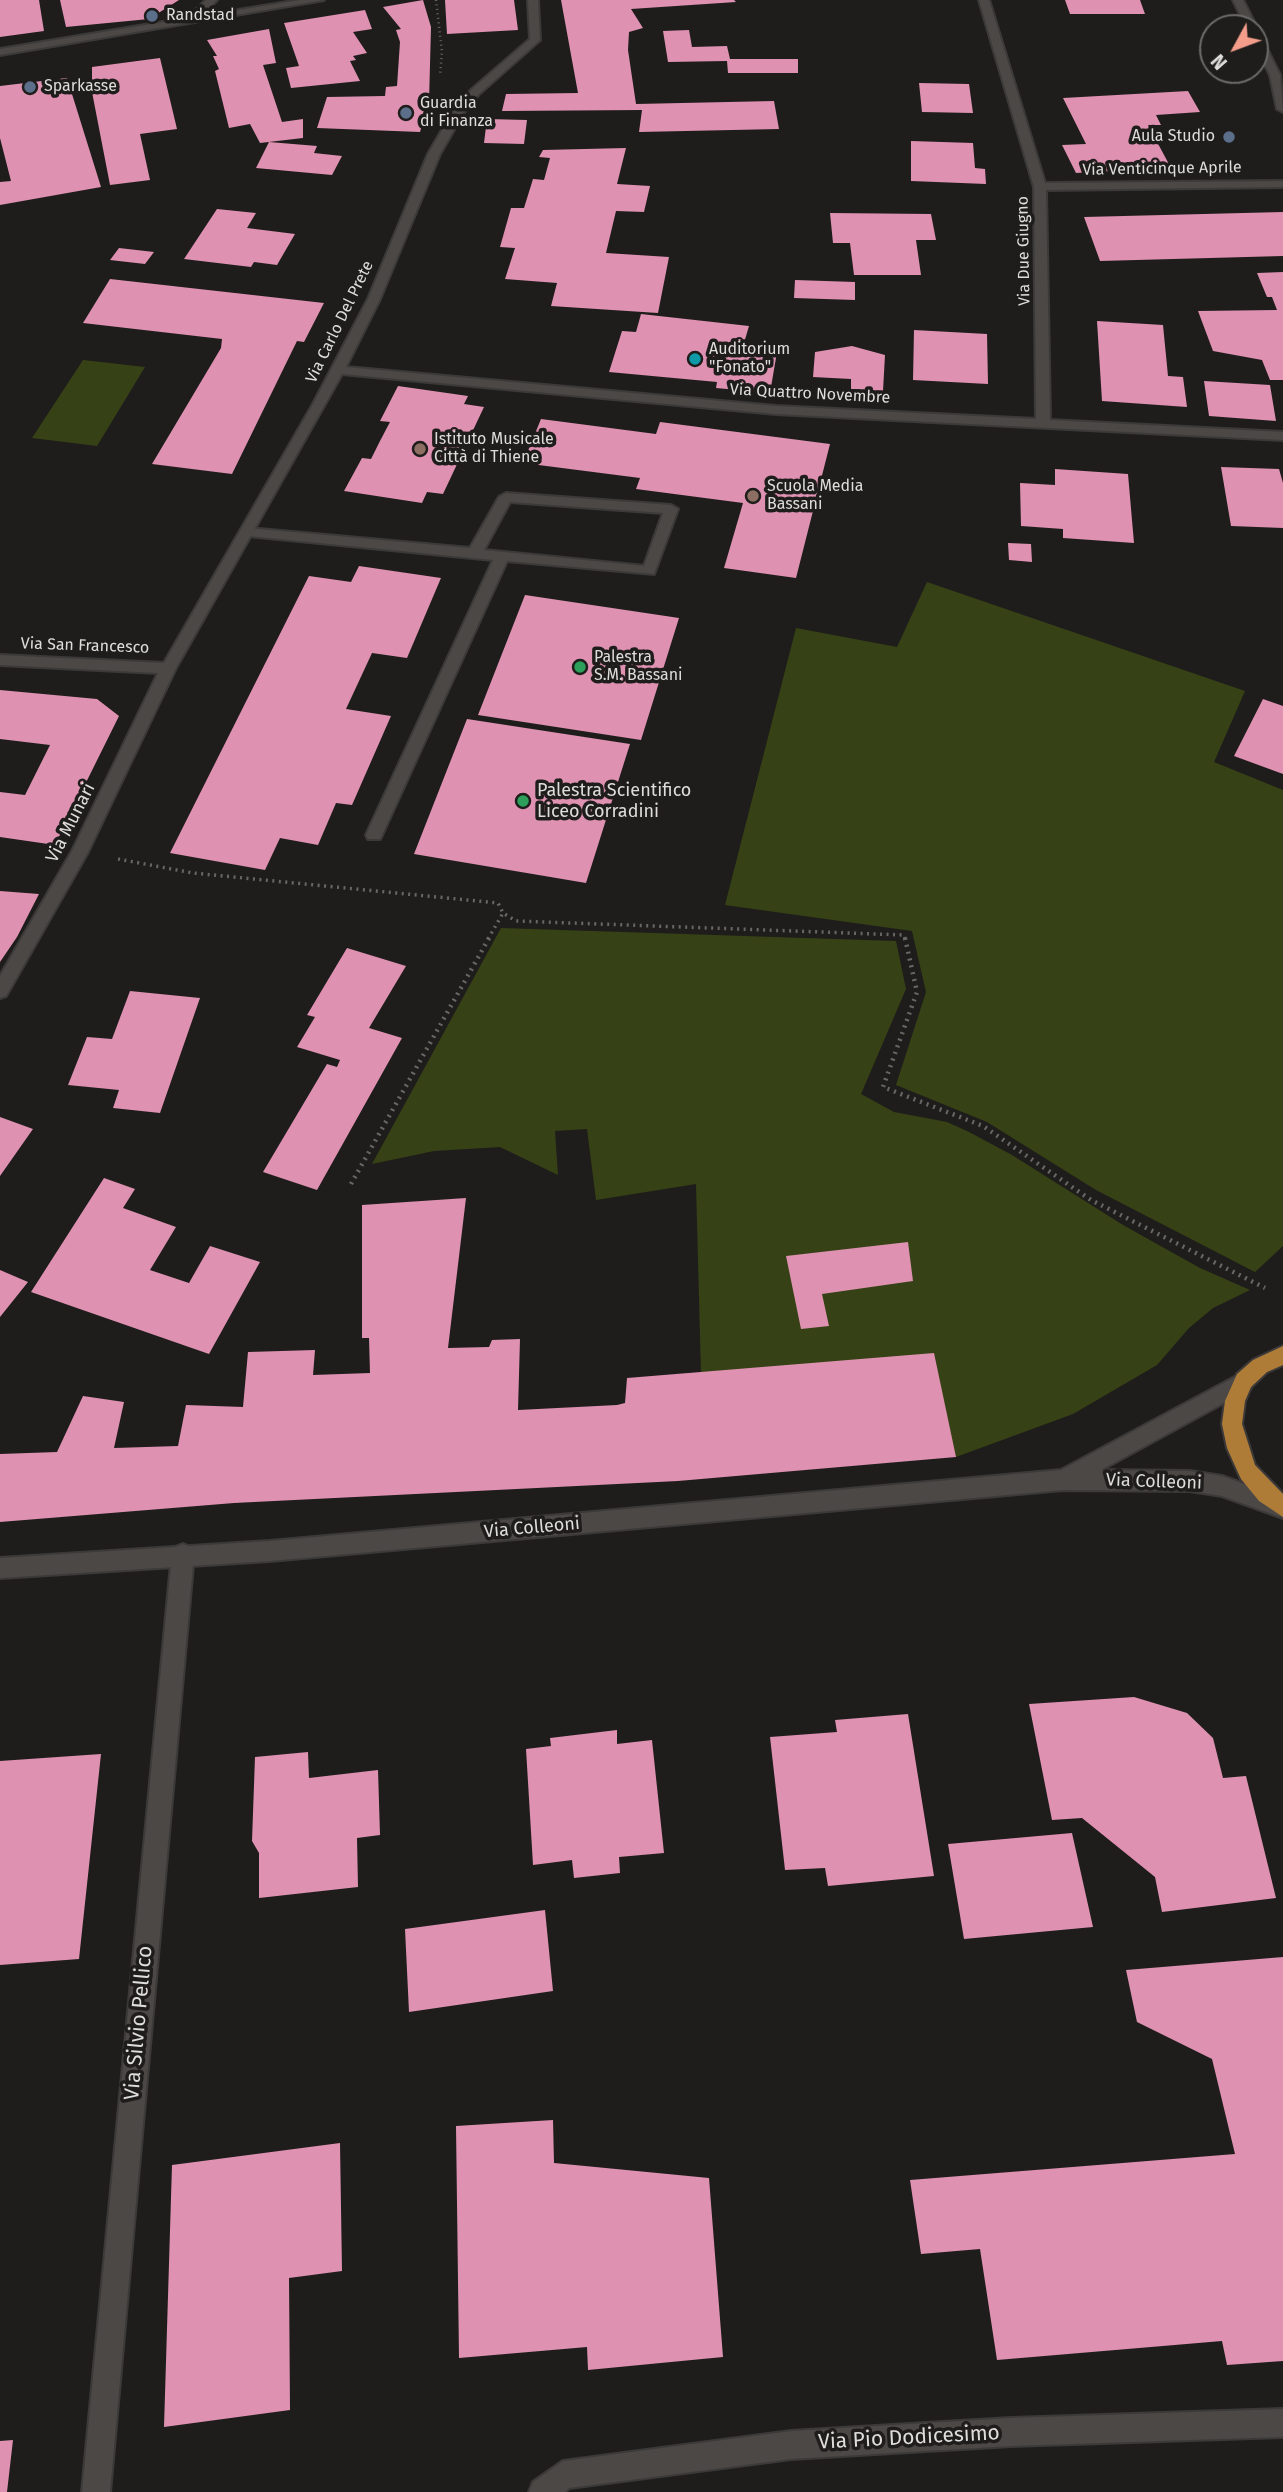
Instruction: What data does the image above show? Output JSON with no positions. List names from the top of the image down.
{
  "streets": {
    "street": [
      "Via Venticinque Aprile",
      "Via Due Giugno",
      "Via Carlo Del Prete",
      "Via Quattro Novembre",
      "Via San Francesco",
      "Via Munari",
      "Via Colleoni",
      "Via Silvio Pellico",
      "Via Pio Dodicesimo"
    ]
  },
  "crossings": [
    ["Via Venticinque Aprile", "Via Due Giugno"],
    ["Via Due Giugno", "Via Quattro Novembre"],
    ["Via Carlo Del Prete", "Via Quattro Novembre"],
    ["Via Carlo Del Prete", "Via San Francesco"],
    ["Via Carlo Del Prete", "Via Munari"],
    ["Via San Francesco", "Via Munari"],
    ["Via Colleoni", "Via Silvio Pellico"]
  ],
  "places": [
    "Randstad",
    "Sparkasse",
    "Guardia di Finanza",
    "Aula Studio",
    "Auditorium \"Fonato\"",
    "Istituto Musicale Città di Thiene",
    "Scuola Media Bassani",
    "Palestra S.M. Bassani",
    "Palestra Scientifico Liceo Corradini"
  ],
  "north": "bottom left"
}
